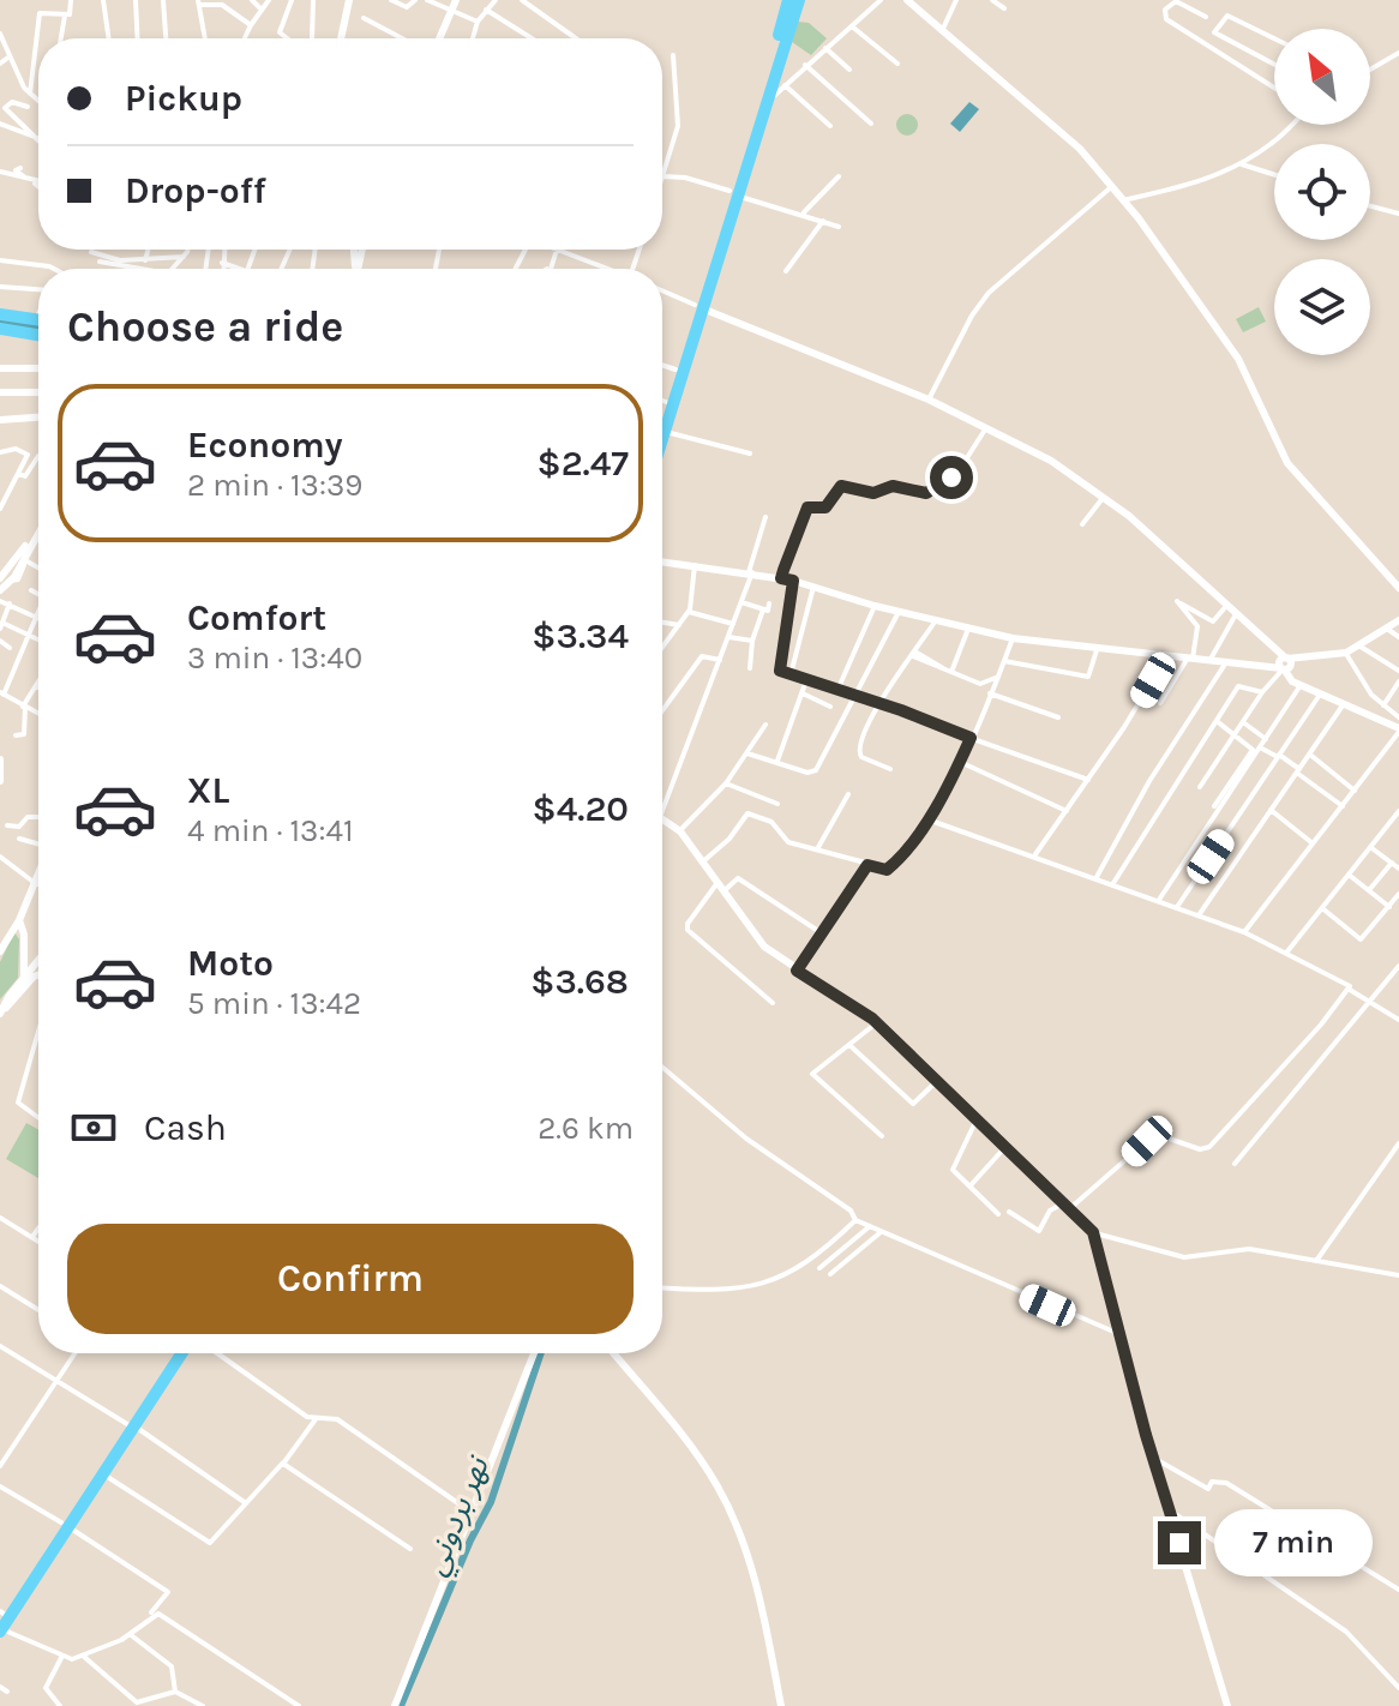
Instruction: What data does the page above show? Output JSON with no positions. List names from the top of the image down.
{
  "water": ["نهر بردوني"],
  "north": "top left",
  "page": {
    "banner": ["Pickup", "Drop-off"],
    "heading": "Choose a ride",
    "list": [
      {
        "name": "Economy",
        "note": "2 min · 13:39",
        "value": "$2.47"
      },
      {
        "name": "Comfort",
        "note": "3 min · 13:40",
        "value": "$3.34"
      },
      {
        "name": "XL",
        "note": "4 min · 13:41",
        "value": "$4.20"
      },
      {
        "name": "Moto",
        "note": "5 min · 13:42",
        "value": "$3.68"
      }
    ],
    "pay": ["Cash", "2.6 km"],
    "buttons": "Confirm",
    "bubble": "7 min"
  }
}
